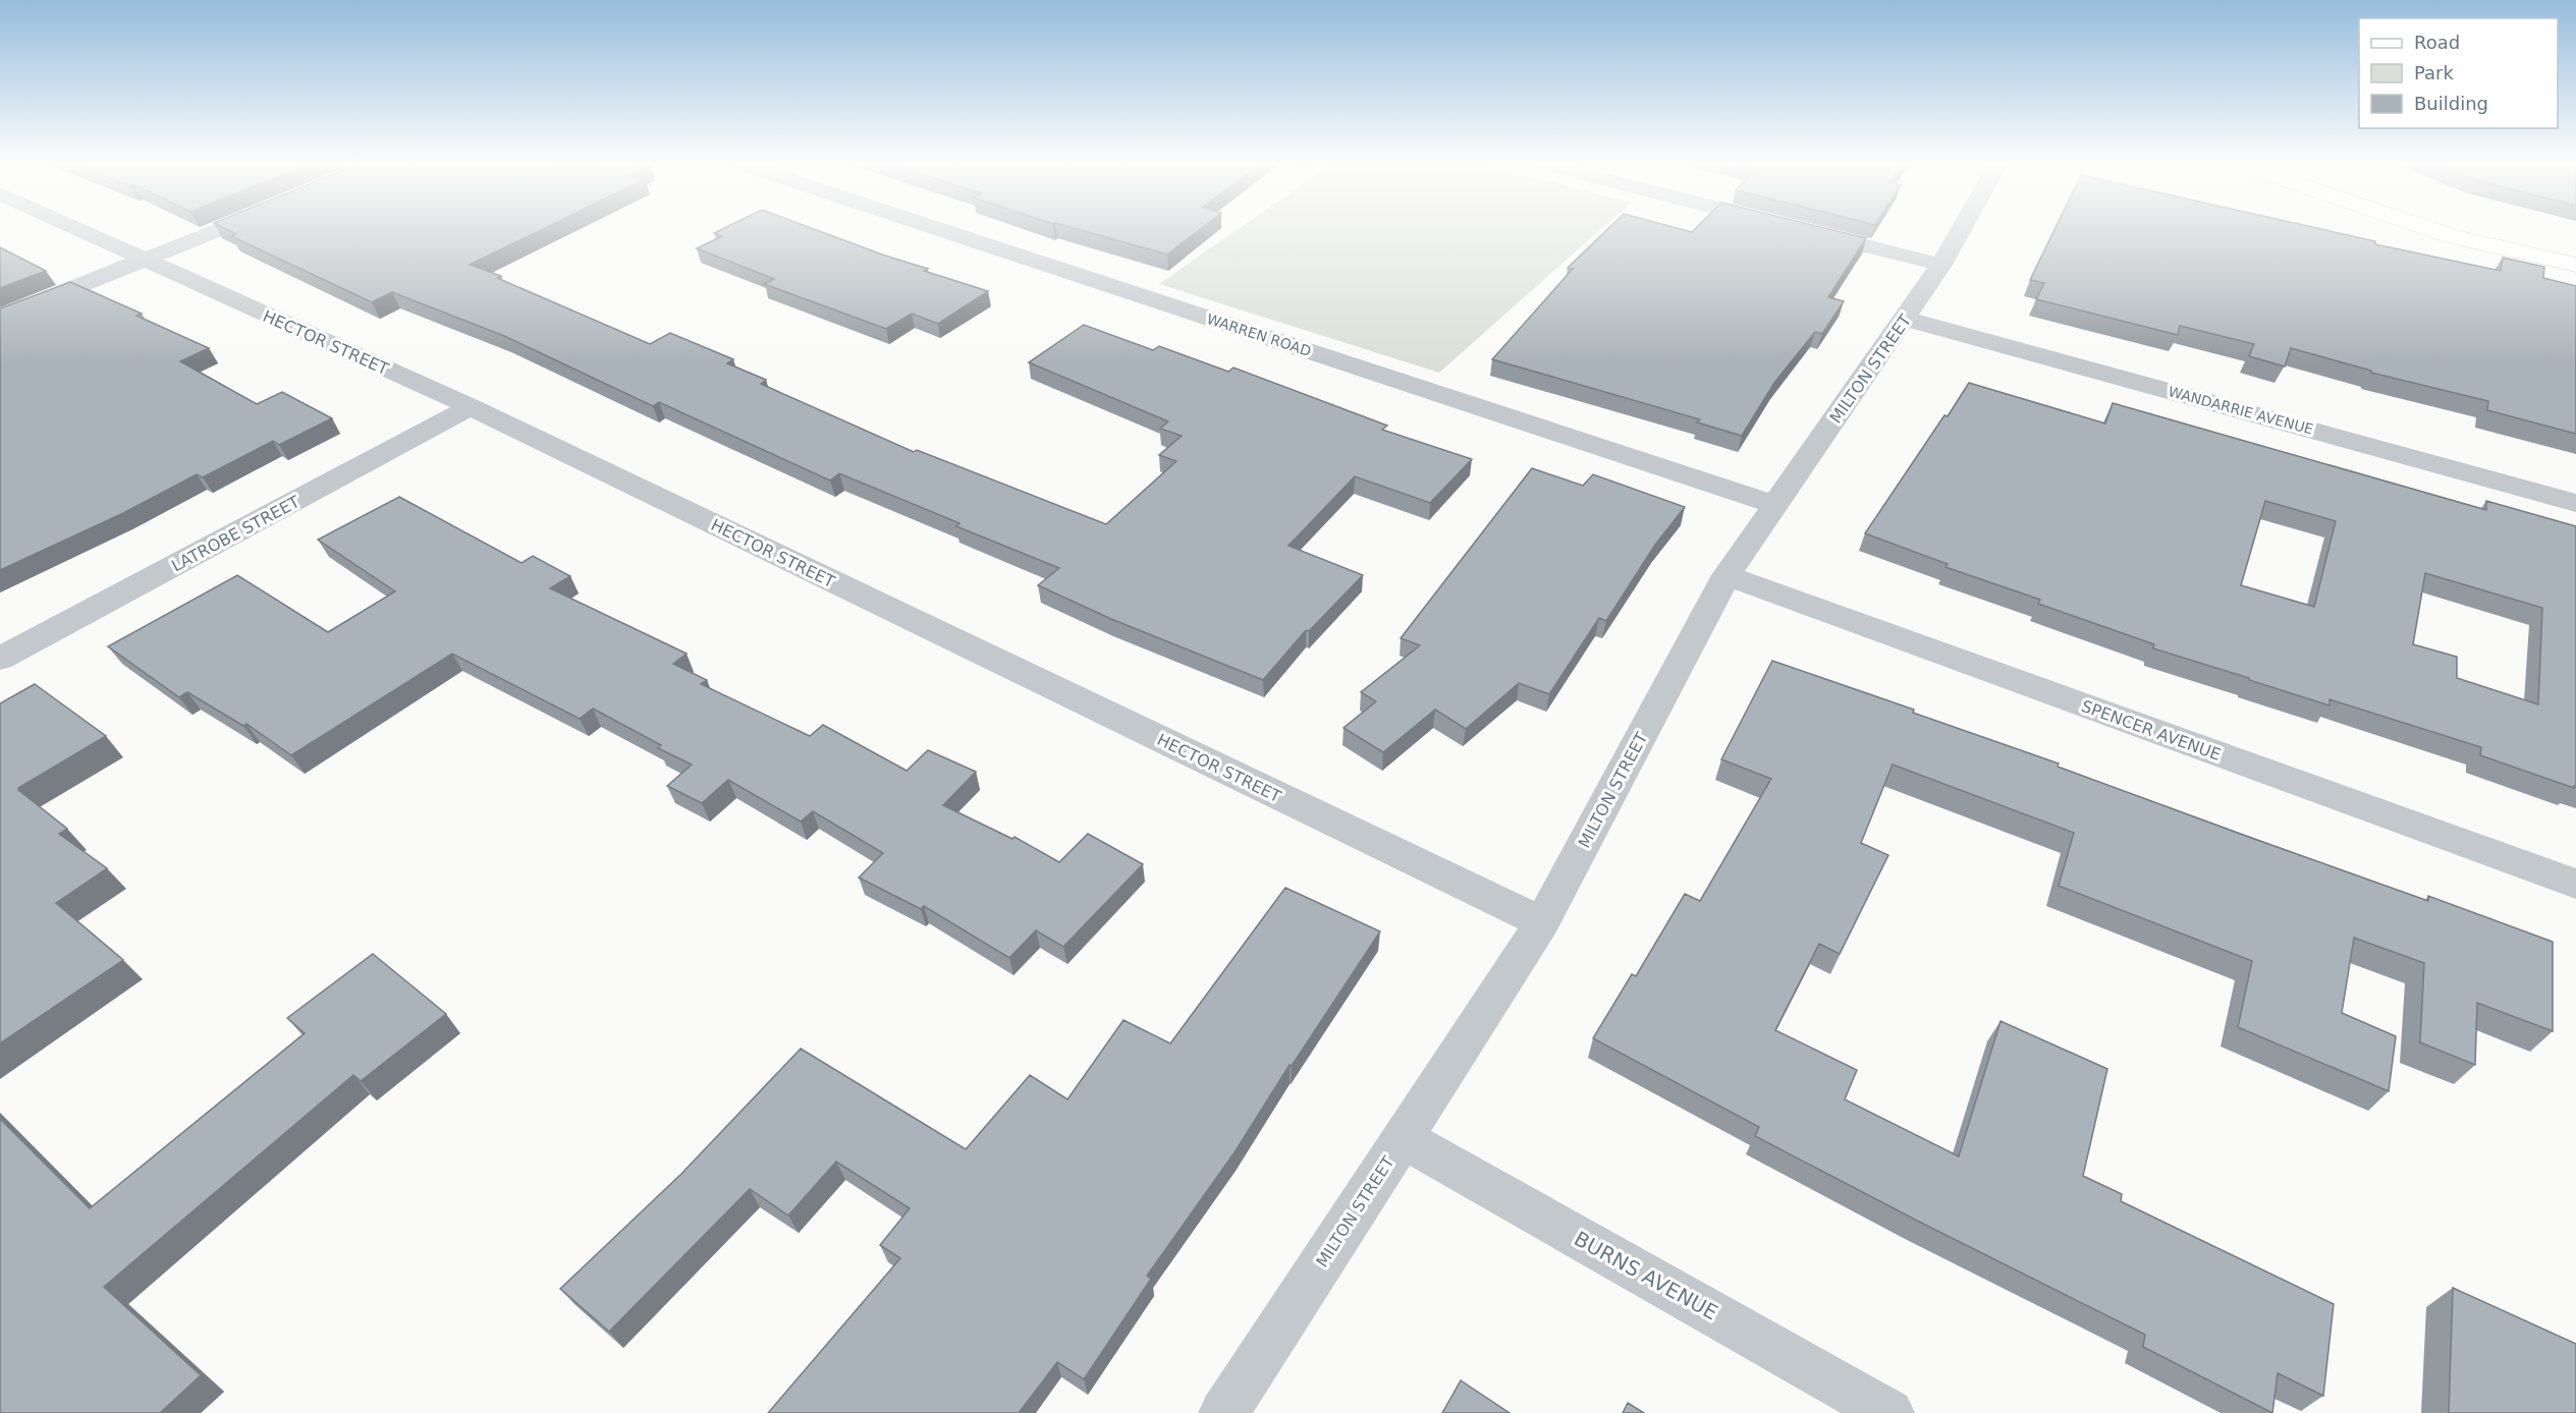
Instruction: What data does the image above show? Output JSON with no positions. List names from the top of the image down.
{
  "streets": {
    "street": [
      "WARREN ROAD",
      "HECTOR STREET",
      "MILTON STREET",
      "WANDARRIE AVENUE",
      "LATROBE STREET",
      "SPENCER AVENUE",
      "BURNS AVENUE"
    ]
  },
  "crossings": [
    ["WARREN ROAD", "MILTON STREET"],
    ["HECTOR STREET", "MILTON STREET"],
    ["HECTOR STREET", "LATROBE STREET"],
    ["MILTON STREET", "WANDARRIE AVENUE"],
    ["MILTON STREET", "SPENCER AVENUE"],
    ["MILTON STREET", "BURNS AVENUE"]
  ],
  "legend": ["Road", "Park", "Building"]
}
